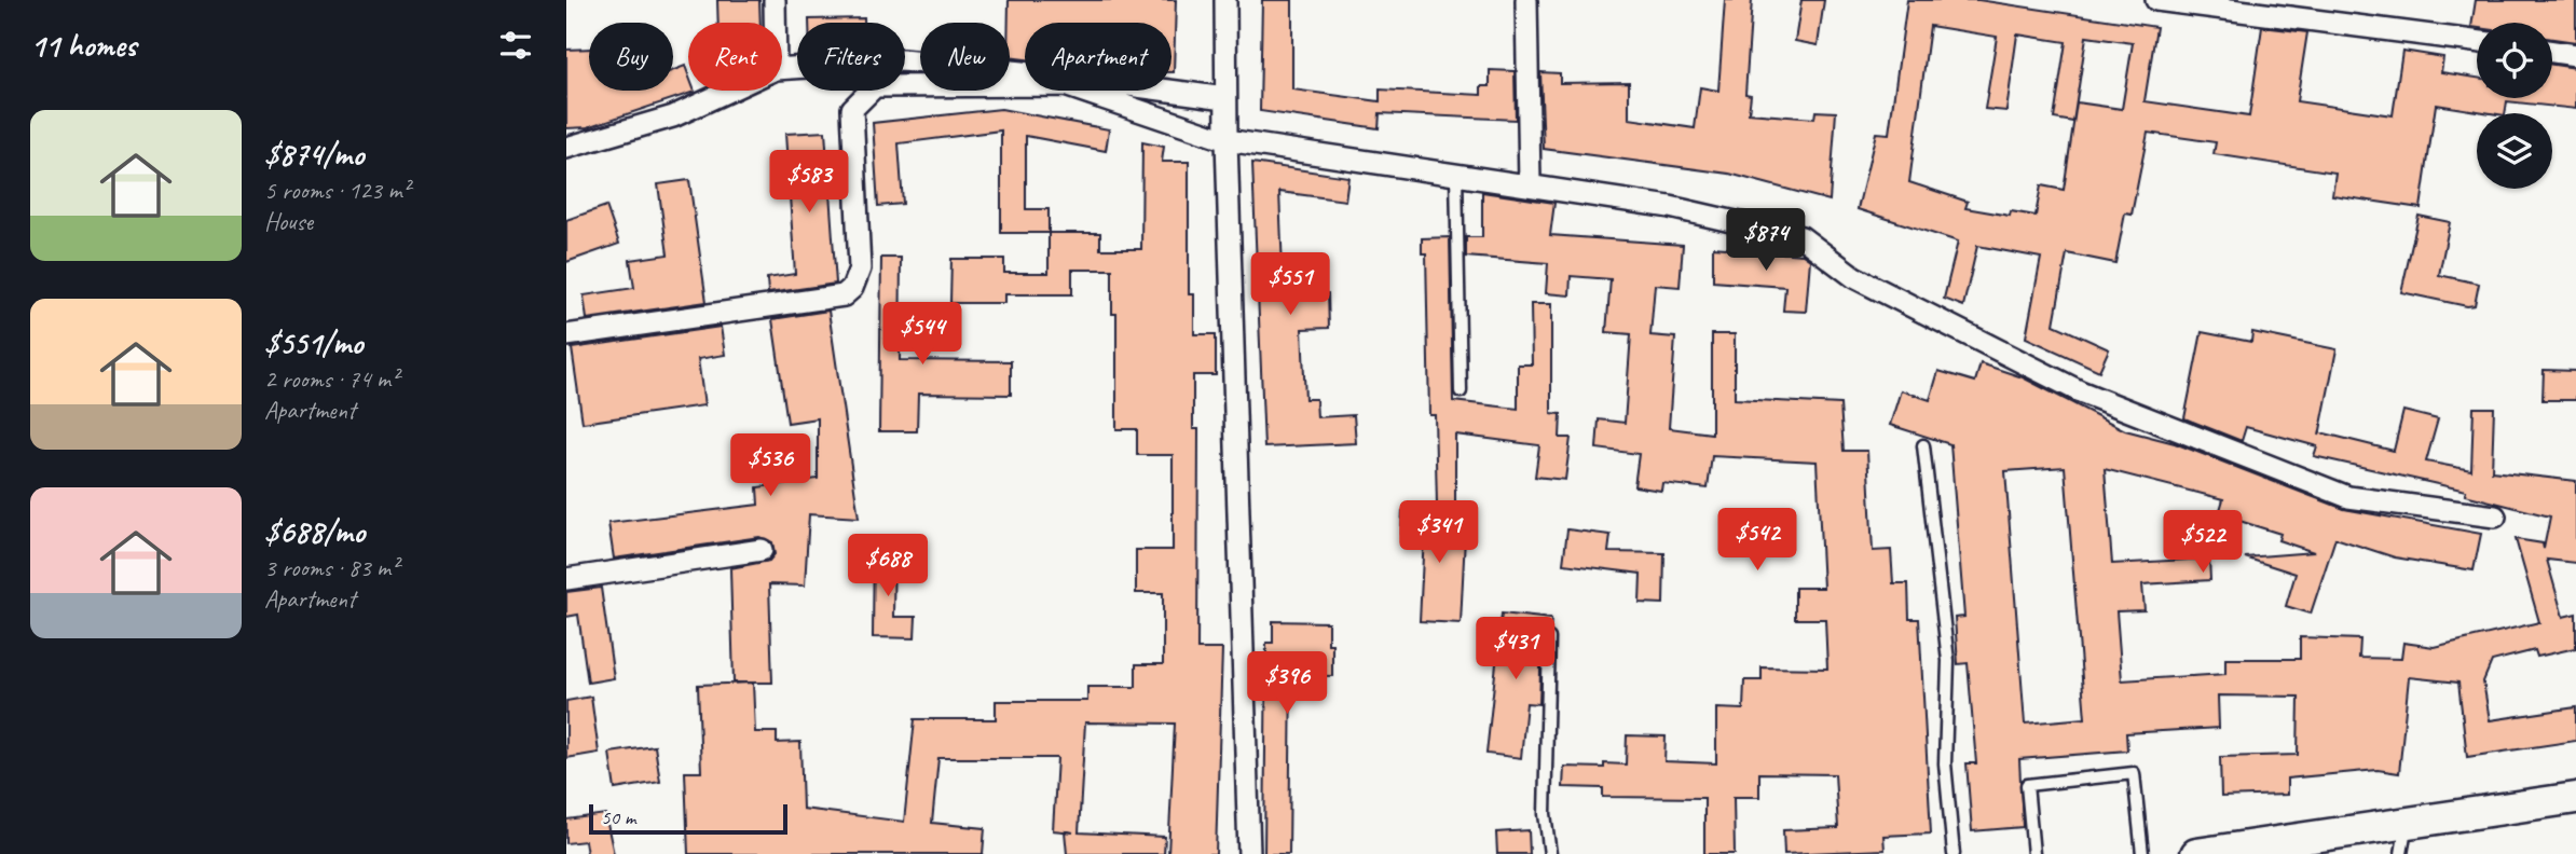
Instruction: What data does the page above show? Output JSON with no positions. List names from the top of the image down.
{
  "scale_bar": "50 m",
  "page": {
    "heading": "11 homes",
    "chip": [
      "Buy",
      "Rent",
      "Filters",
      "New",
      "Apartment"
    ],
    "list": [
      {
        "name": "$874/mo",
        "note": "5 rooms · 123 m² · House"
      },
      {
        "name": "$551/mo",
        "note": "2 rooms · 74 m² · Apartment"
      },
      {
        "name": "$688/mo",
        "note": "3 rooms · 83 m² · Apartment"
      }
    ],
    "price": [
      "$583",
      "$874",
      "$551",
      "$544",
      "$536",
      "$341",
      "$542",
      "$522",
      "$688",
      "$431",
      "$396"
    ],
    "scale": "50 m"
  }
}
